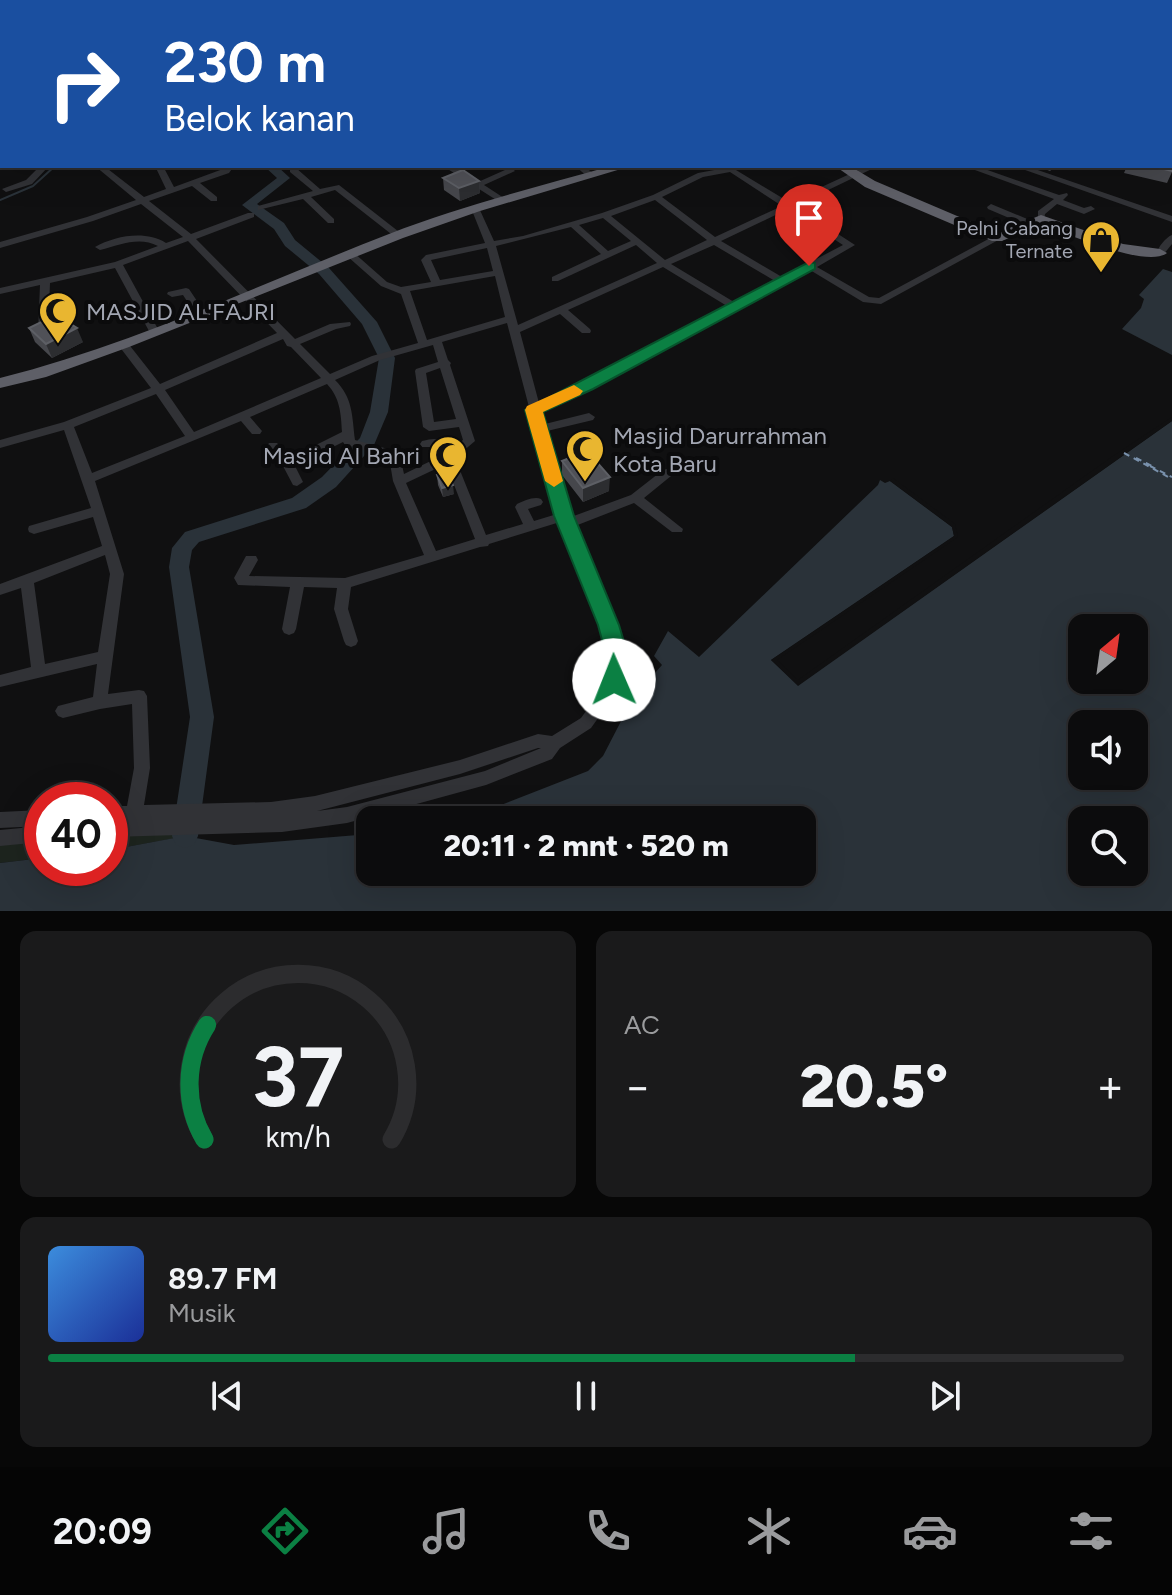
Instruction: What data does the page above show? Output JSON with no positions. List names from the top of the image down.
{
  "places": {
    "shop": ["Pelni Cabang Ternate"],
    "mosque": ["MASJID AL'FAJRI", "Masjid Darurrahman Kota Baru", "Masjid Al Bahri"]
  },
  "north": "top right",
  "page": {
    "turn": ["230 m", "Belok kanan"],
    "limit": "40",
    "trip": "20:11 · 2 mnt · 520 m",
    "tile": "AC",
    "heat": ["−", "20.5°", "+"],
    "song": ["89.7 FM", "Musik"],
    "tabs": "20:09",
    "gauge": ["37", "km/h"]
  }
}
